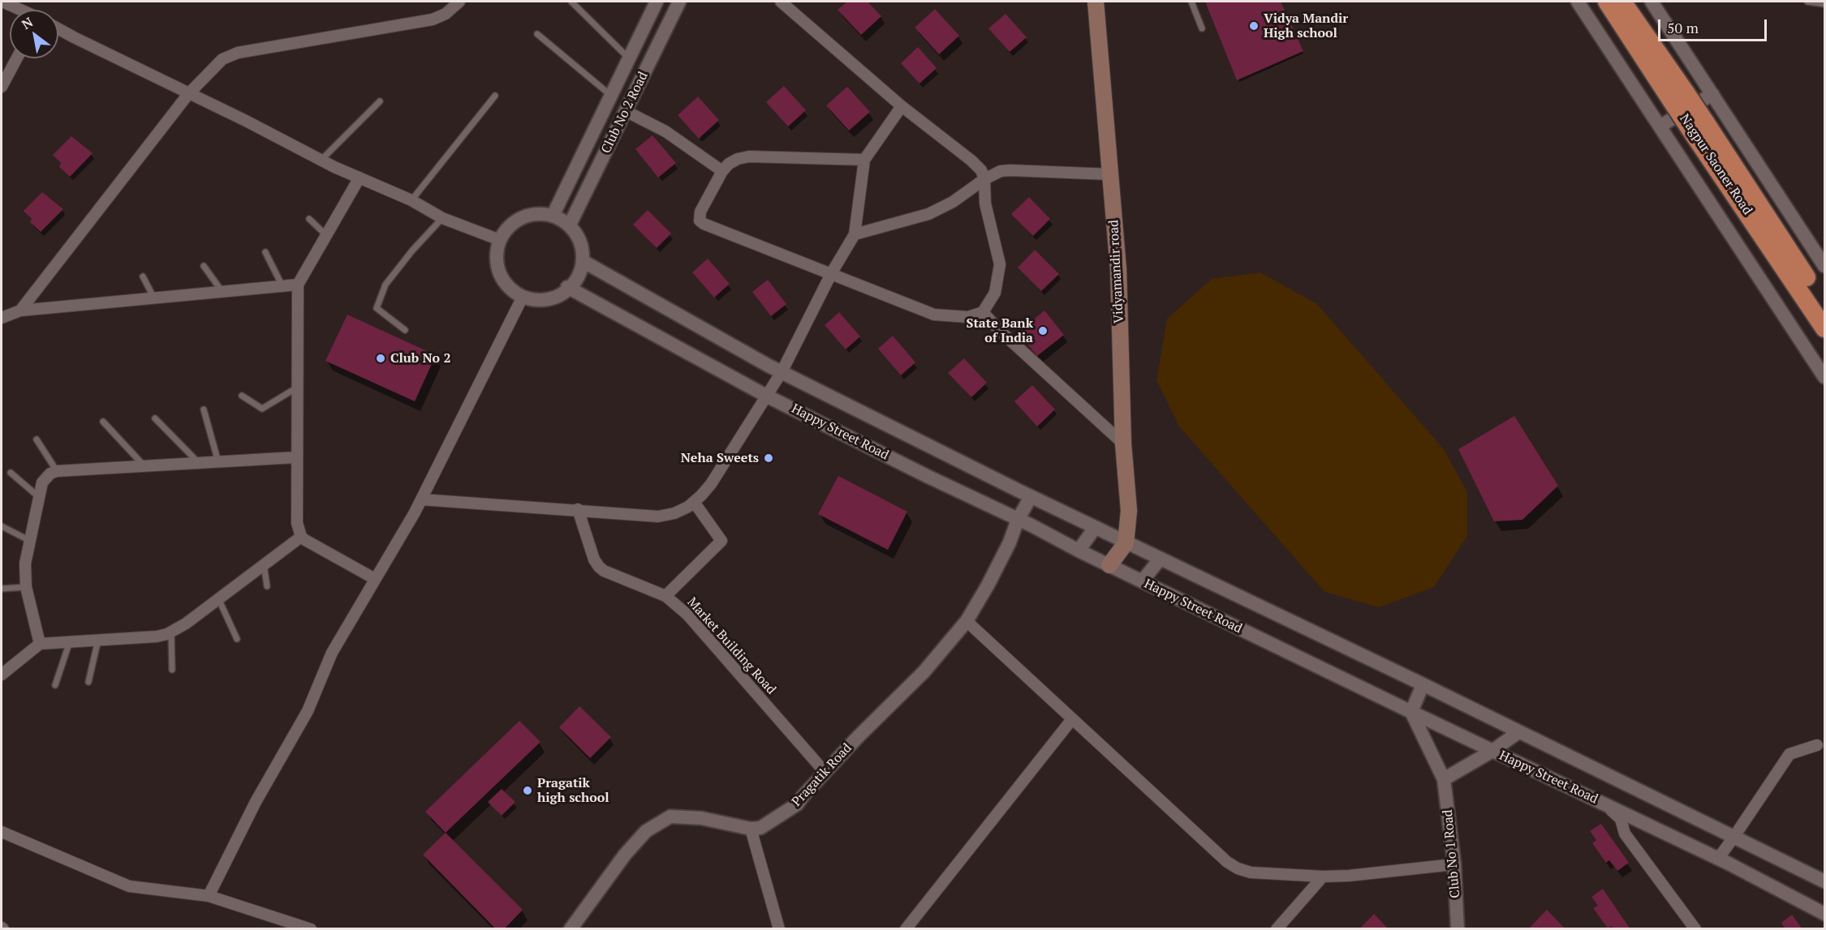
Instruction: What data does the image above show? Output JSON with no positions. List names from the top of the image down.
{
  "streets": {
    "highway": ["Nagpur Saoner Road"],
    "main road": ["Vidyamandir road"],
    "street": [
      "Club No 2 Road",
      "Happy Street Road",
      "Market Building Road",
      "Pragatik Road",
      "Club No 1 Road"
    ]
  },
  "crossings": [
    ["Club No 2 Road", "Happy Street Road"],
    ["Vidyamandir road", "Happy Street Road"],
    ["Happy Street Road", "Pragatik Road"],
    ["Happy Street Road", "Club No 1 Road"],
    ["Market Building Road", "Pragatik Road"]
  ],
  "places": [
    "Vidya Mandir High school",
    "State Bank of India",
    "Club No 2",
    "Neha Sweets",
    "Pragatik high school"
  ],
  "scale_bar": "50 m",
  "north": "top left"
}
